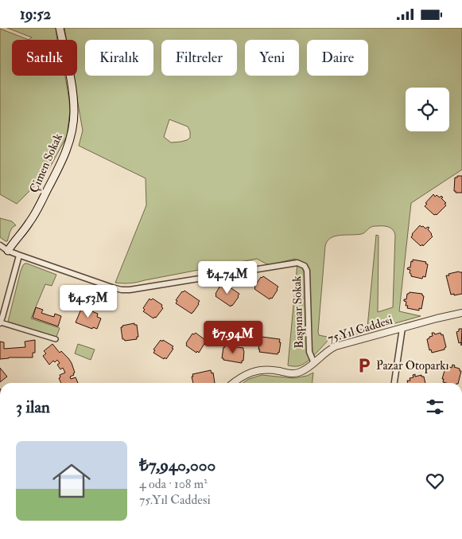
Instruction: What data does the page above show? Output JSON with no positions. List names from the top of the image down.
{
  "streets": {
    "main road": ["Çimen Sokak"],
    "street": ["Başpınar Sokak", "75.Yıl Caddesi"]
  },
  "crossings": [
    ["Çimen Sokak", "Başpınar Sokak"],
    ["Başpınar Sokak", "75.Yıl Caddesi"]
  ],
  "places": {
    "parking": ["Pazar Otoparkı"]
  },
  "page": {
    "status": "19:52",
    "chip": [
      "Satılık",
      "Kiralık",
      "Filtreler",
      "Yeni",
      "Daire"
    ],
    "price": ["₺4.74M", "₺4.53M", "₺7.94M"],
    "heading": "3 ilan",
    "list": [
      {
        "name": "₺7,940,000",
        "note": "4 oda · 108 m² · 75.Yıl Caddesi"
      }
    ]
  }
}
